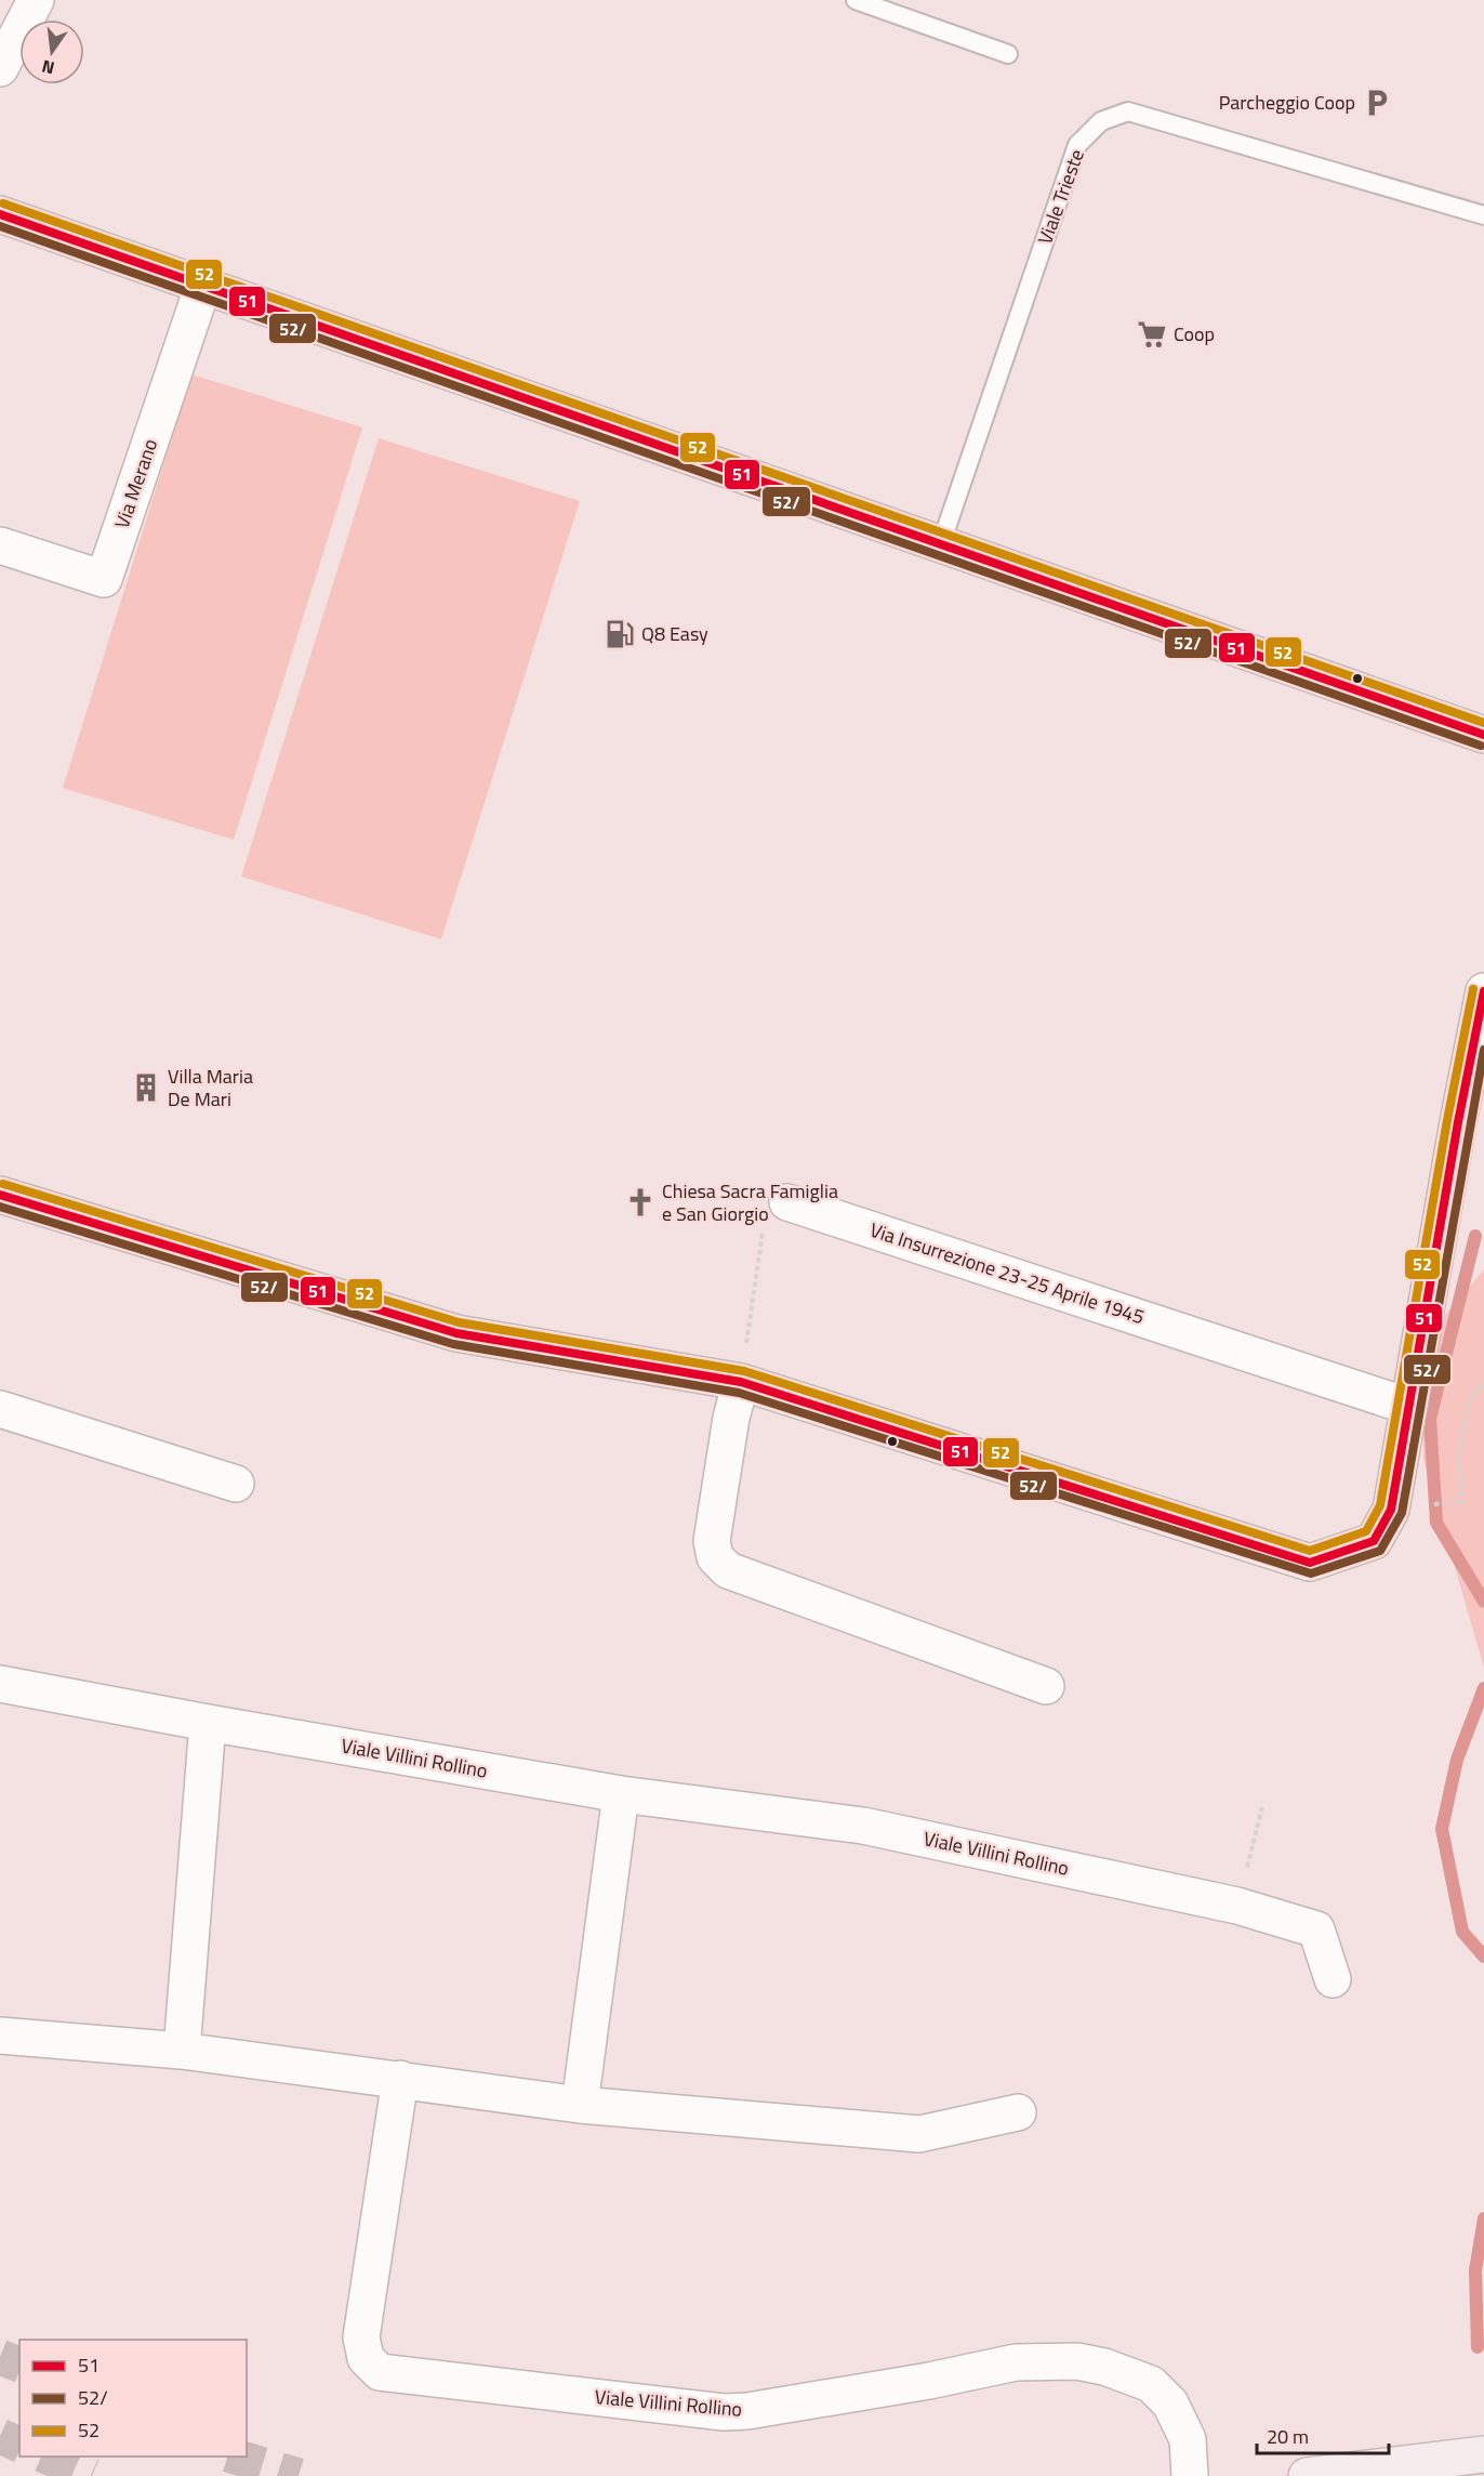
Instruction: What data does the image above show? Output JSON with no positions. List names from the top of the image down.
{
  "streets": {
    "street": ["Via Merano", "Via Insurrezione 23-25 Aprile 1945", "Viale Villini Rollino"],
    "lane": ["Viale Trieste"]
  },
  "places": {
    "parking": ["Parcheggio Coop"],
    "supermarket": ["Coop"],
    "fuel station": ["Q8 Easy"],
    "building": ["Villa Maria De Mari"],
    "church": ["Chiesa Sacra Famiglia e San Giorgio"]
  },
  "lines": ["transit line 52", "transit line 51", "transit line 52/"],
  "legend": ["51", "52/", "52"],
  "scale_bar": "20 m",
  "north": "bottom"
}
